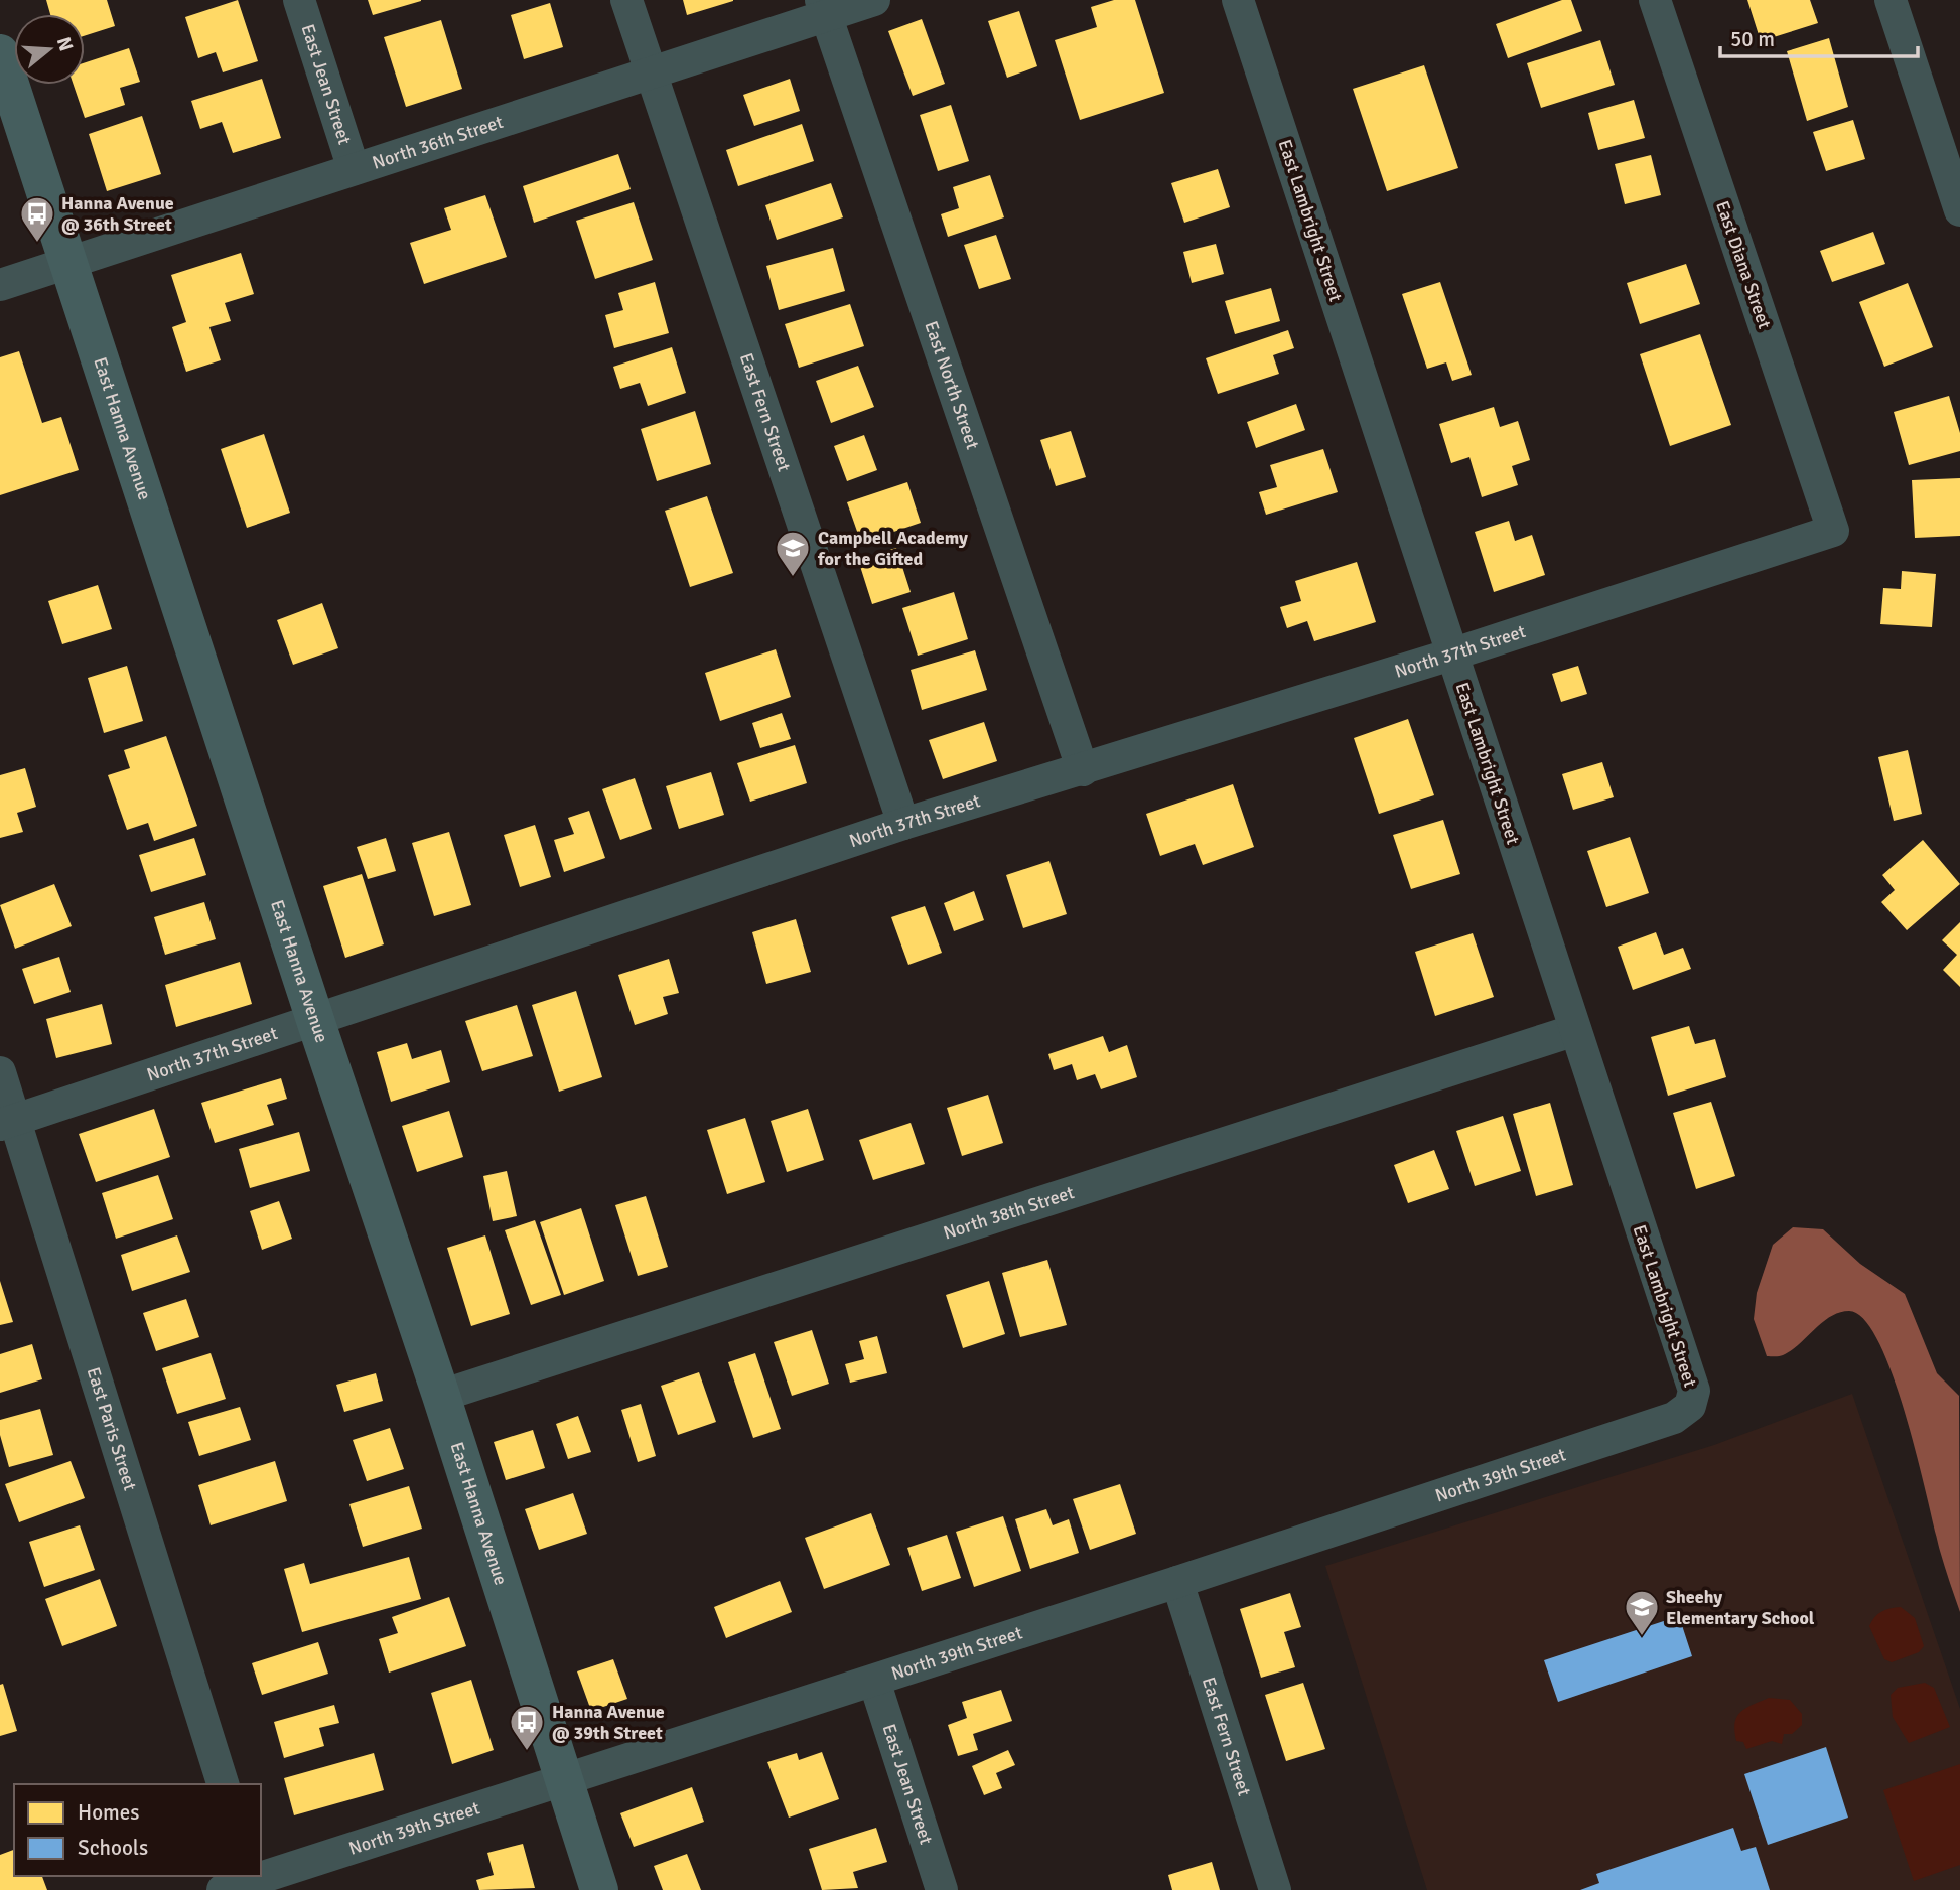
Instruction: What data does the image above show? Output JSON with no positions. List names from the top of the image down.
{
  "streets": {
    "street": [
      "East Jean Street",
      "North 36th Street",
      "East Lambright Street",
      "East Diana Street",
      "East North Street",
      "East Fern Street",
      "East Hanna Avenue",
      "North 37th Street",
      "North 38th Street",
      "East Paris Street",
      "North 39th Street"
    ]
  },
  "crossings": [
    ["East Jean Street", "North 36th Street"],
    ["East Jean Street", "North 39th Street"],
    ["North 36th Street", "East North Street"],
    ["North 36th Street", "East Fern Street"],
    ["North 36th Street", "East Hanna Avenue"],
    ["East Lambright Street", "North 37th Street"],
    ["East Lambright Street", "North 38th Street"],
    ["East Lambright Street", "North 39th Street"],
    ["East Diana Street", "North 37th Street"],
    ["East North Street", "North 37th Street"],
    ["East Fern Street", "North 37th Street"],
    ["East Fern Street", "North 39th Street"],
    ["East Hanna Avenue", "North 37th Street"],
    ["East Hanna Avenue", "North 38th Street"],
    ["East Hanna Avenue", "North 39th Street"],
    ["North 37th Street", "East Paris Street"]
  ],
  "places": {
    "bus stop": ["Hanna Avenue @ 36th Street", "Hanna Avenue @ 39th Street"],
    "school or university": ["Campbell Academy for the Gifted", "Sheehy Elementary School"]
  },
  "legend": ["Homes", "Schools"],
  "scale_bar": "50 m",
  "north": "right"
}
